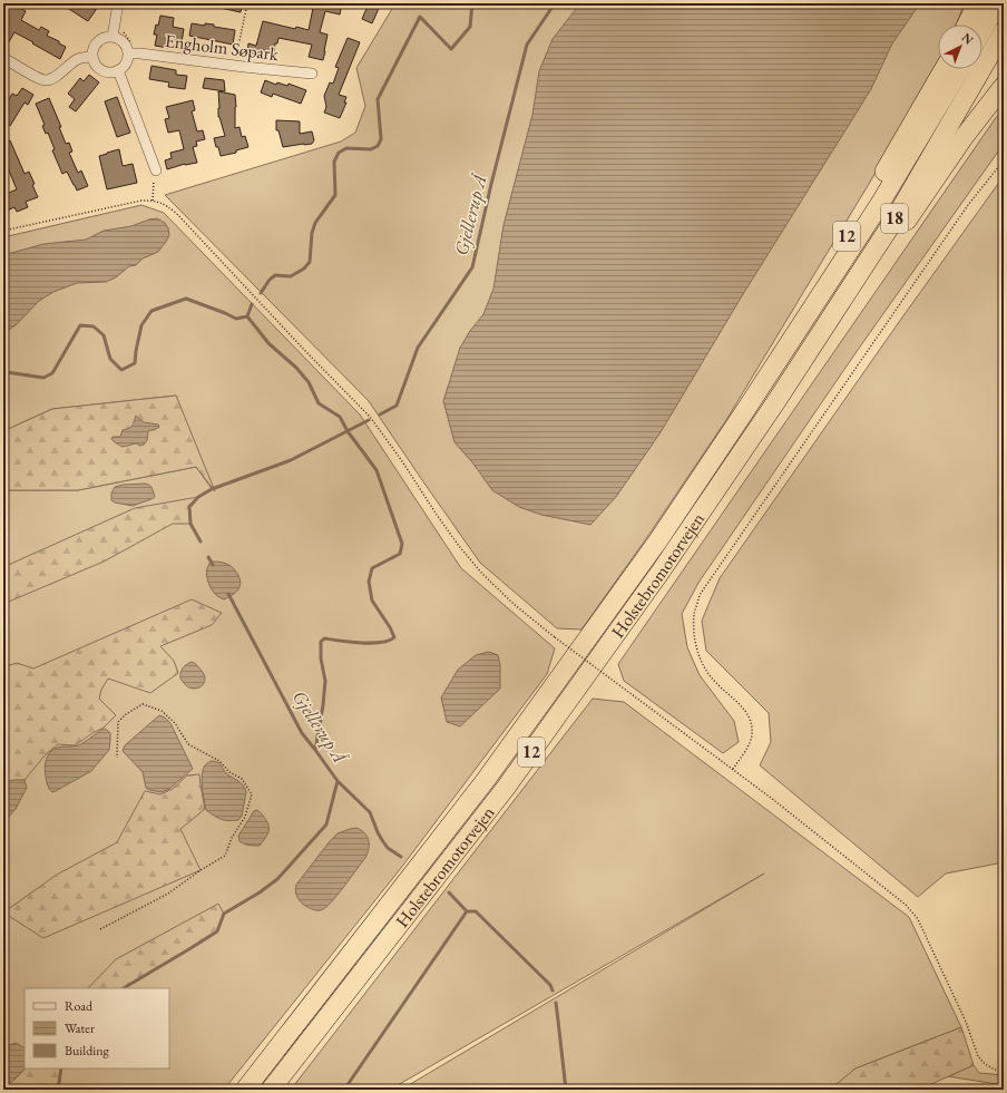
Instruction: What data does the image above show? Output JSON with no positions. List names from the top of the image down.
{
  "streets": {
    "highway": ["18", "12", "Holstebromotorvejen"],
    "street": ["Engholm Søpark"]
  },
  "crossings": [
    ["12", "Holstebromotorvejen"]
  ],
  "water": ["Gjellerup Å"],
  "legend": ["Road", "Water", "Building"],
  "north": "top right"
}
